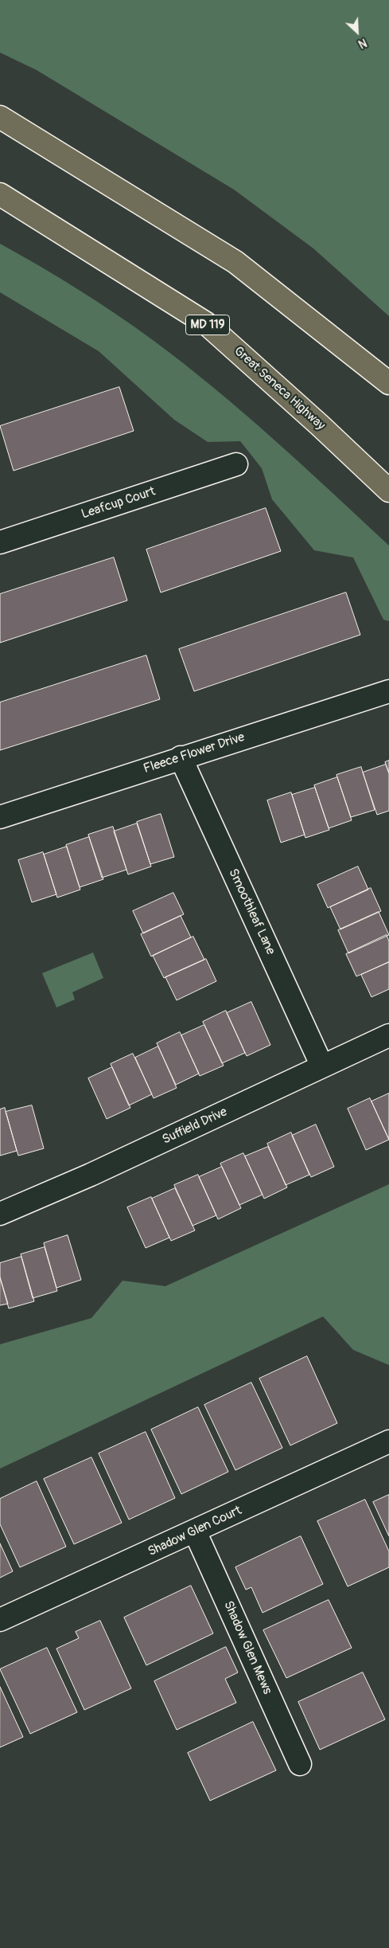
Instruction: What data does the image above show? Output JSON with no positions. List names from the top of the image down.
{
  "streets": {
    "main road": ["MD 119", "Great Seneca Highway"],
    "street": [
      "Leafcup Court",
      "Fleece Flower Drive",
      "Smoothleaf Lane",
      "Suffield Drive",
      "Shadow Glen Court",
      "Shadow Glen Mews"
    ]
  },
  "crossings": [
    ["Fleece Flower Drive", "Smoothleaf Lane"],
    ["Smoothleaf Lane", "Suffield Drive"],
    ["Shadow Glen Court", "Shadow Glen Mews"]
  ],
  "north": "bottom right"
}
